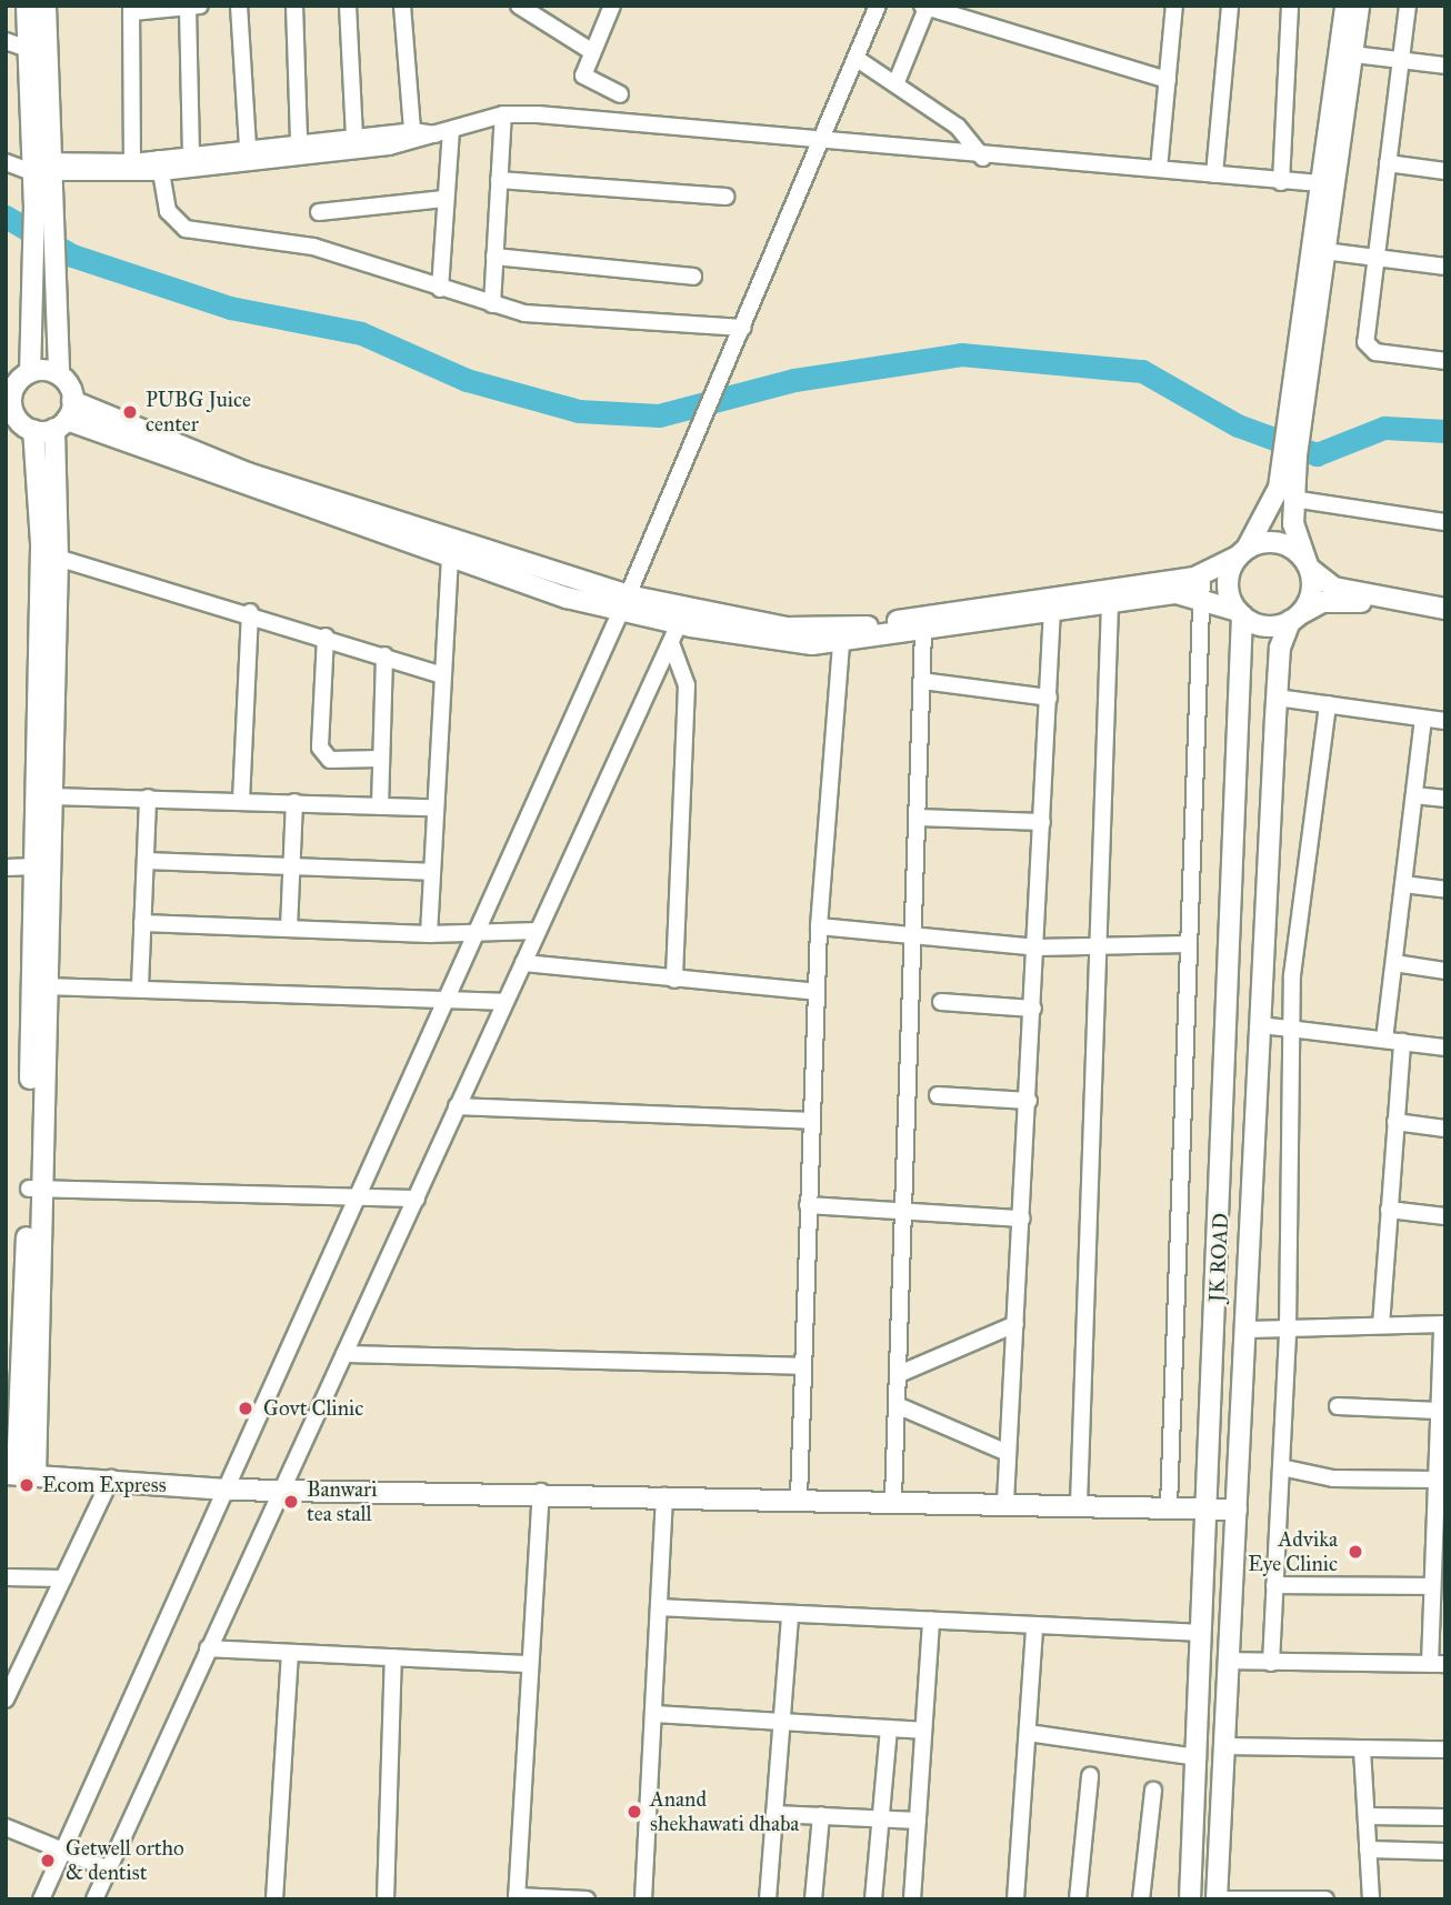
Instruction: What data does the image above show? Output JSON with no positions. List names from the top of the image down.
{
  "streets": {
    "street": ["JK ROAD"]
  },
  "places": [
    "PUBG Juice center",
    "Govt Clinic",
    "Ecom Express",
    "Banwari tea stall",
    "Advika Eye Clinic",
    "Anand shekhawati dhaba",
    "Getwell ortho & dentist"
  ]
}
